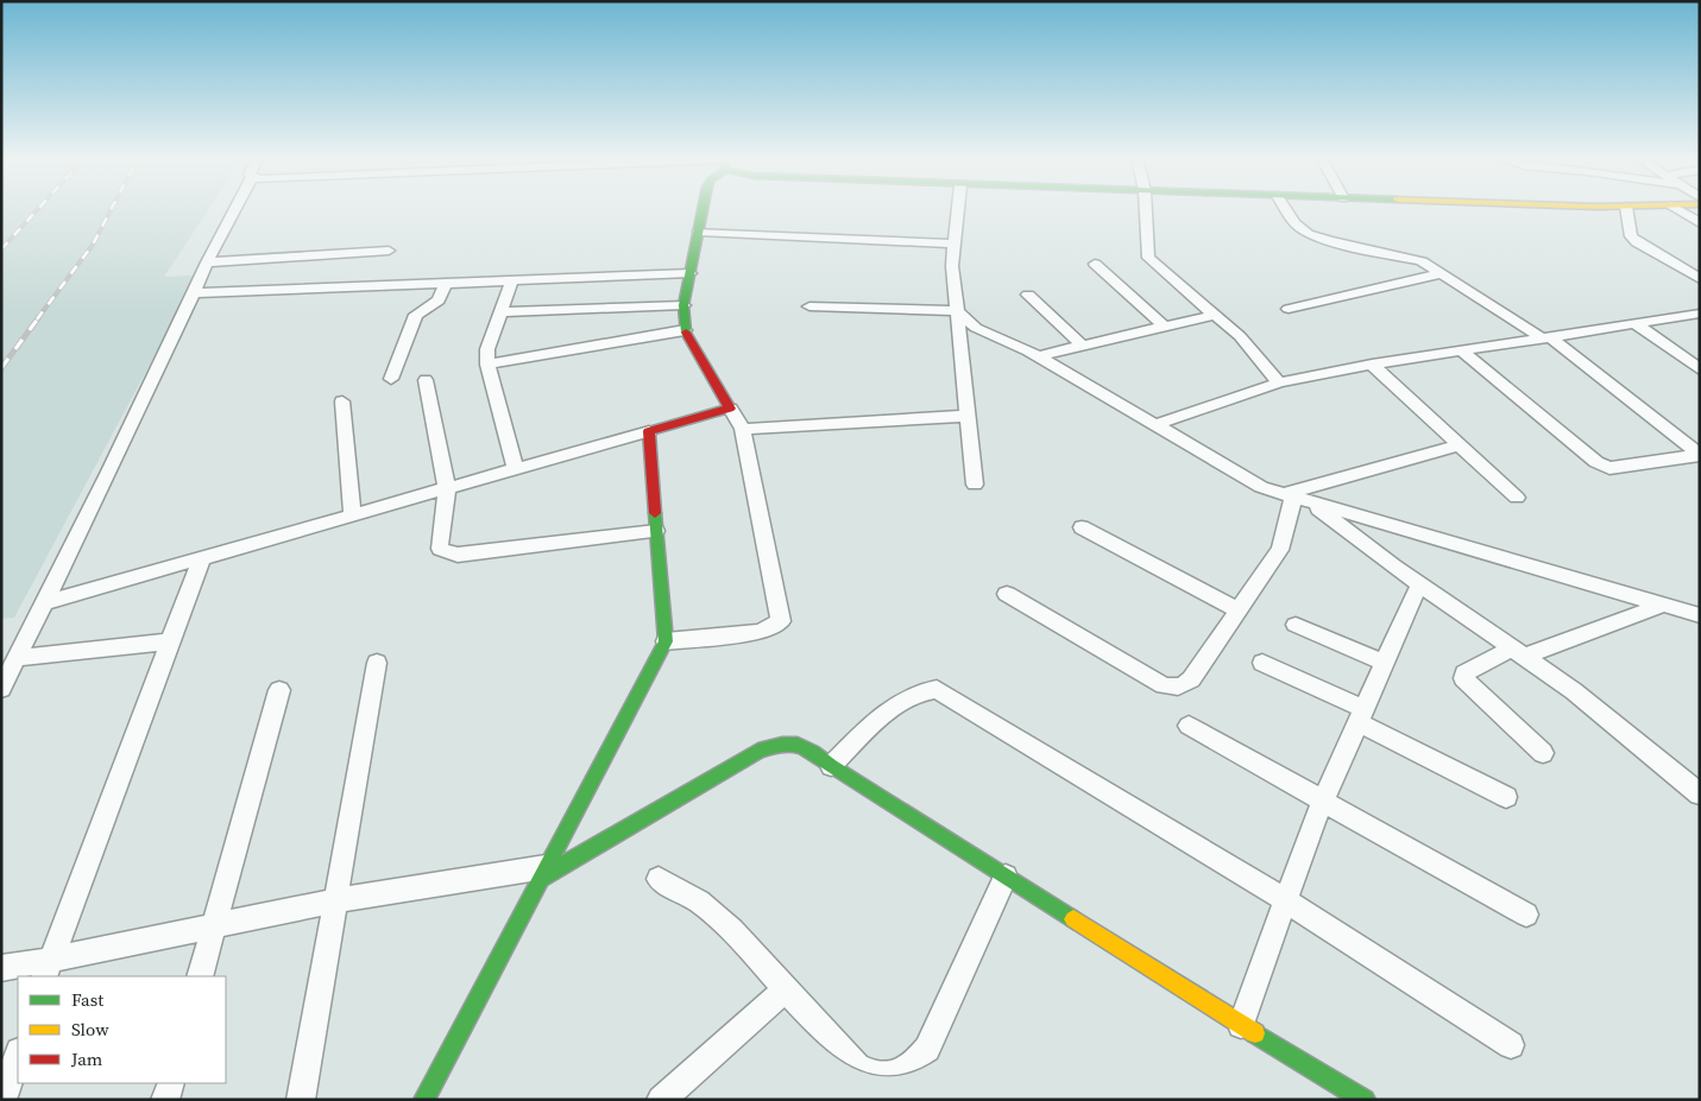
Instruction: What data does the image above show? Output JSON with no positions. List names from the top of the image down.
{
  "legend": ["Fast", "Slow", "Jam"]
}
